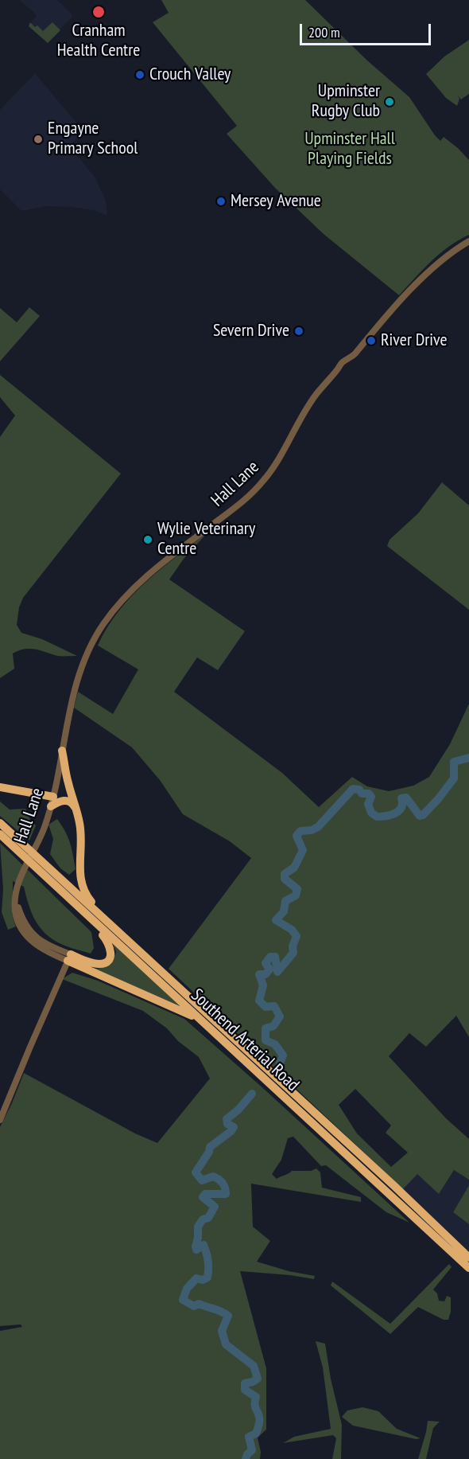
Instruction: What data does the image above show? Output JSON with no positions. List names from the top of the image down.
{
  "streets": {
    "highway": ["Southend Arterial Road"],
    "street": ["Hall Lane"]
  },
  "parks": ["Upminster Hall Playing Fields"],
  "places": [
    "Cranham Health Centre",
    "Crouch Valley",
    "Upminster Rugby Club",
    "Engayne Primary School",
    "Mersey Avenue",
    "Severn Drive",
    "River Drive",
    "Wylie Veterinary Centre"
  ],
  "scale_bar": "200 m"
}
